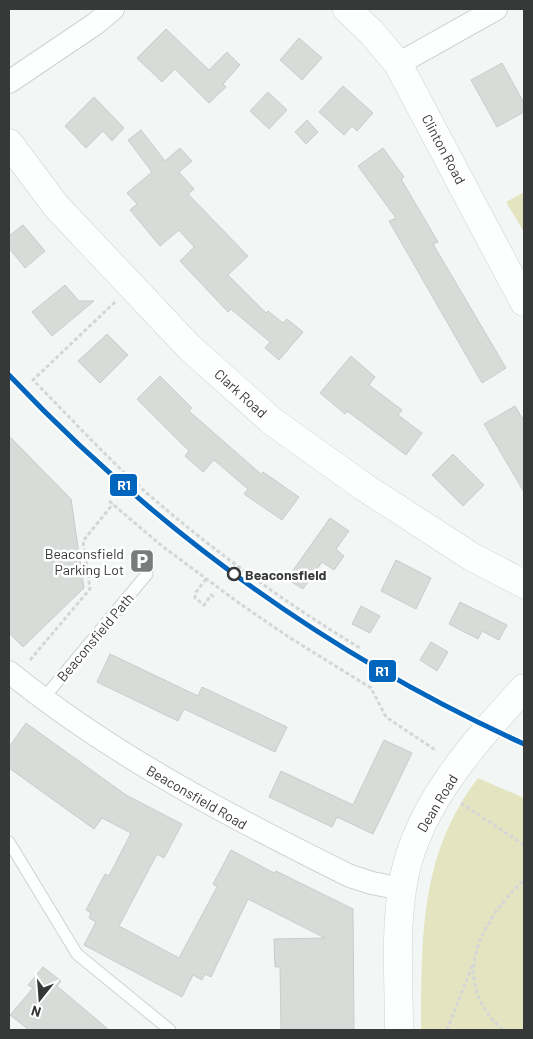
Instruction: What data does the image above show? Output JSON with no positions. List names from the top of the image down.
{
  "streets": {
    "street": [
      "Clinton Road",
      "Clark Road",
      "Beaconsfield Road",
      "Dean Road"
    ],
    "lane": ["Beaconsfield Path"]
  },
  "crossings": [
    ["Beaconsfield Path", "Beaconsfield Road"],
    ["Beaconsfield Road", "Dean Road"]
  ],
  "places": {
    "parking": ["Beaconsfield Parking Lot"],
    "other": ["Beaconsfield"]
  },
  "lines": ["transit line R1"],
  "north": "bottom"
}
